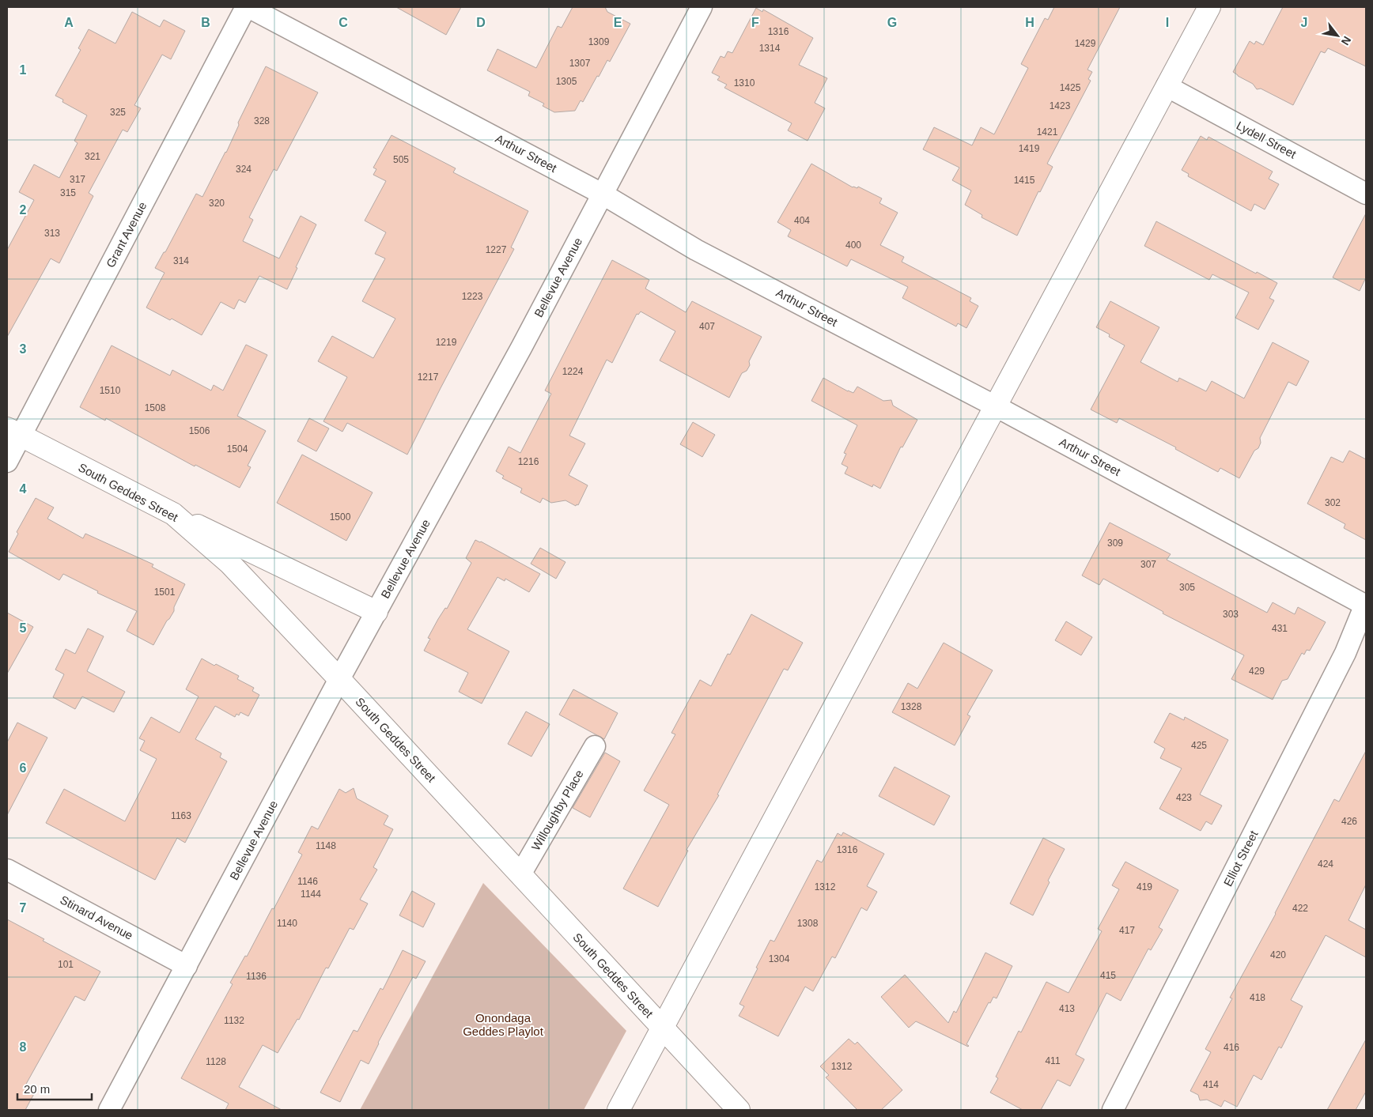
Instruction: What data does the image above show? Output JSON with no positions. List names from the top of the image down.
{
  "streets": {
    "main road": ["South Geddes Street"],
    "street": [
      "Lydell Street",
      "Arthur Street",
      "Grant Avenue",
      "Bellevue Avenue",
      "Willoughby Place",
      "Elliot Street",
      "Stinard Avenue"
    ]
  },
  "crossings": [
    ["Arthur Street", "Grant Avenue"],
    ["Arthur Street", "Bellevue Avenue"],
    ["Arthur Street", "Elliot Street"],
    ["Grant Avenue", "South Geddes Street"],
    ["Bellevue Avenue", "South Geddes Street"],
    ["Bellevue Avenue", "Stinard Avenue"],
    ["South Geddes Street", "Willoughby Place"]
  ],
  "parks": ["Onondaga Geddes Playlot"],
  "house_numbers": [
    "1316",
    "1309",
    "1429",
    "1314",
    "1307",
    "1305",
    "1310",
    "1425",
    "1423",
    "325",
    "328",
    "1421",
    "1419",
    "321",
    "505",
    "324",
    "317",
    "1415",
    "315",
    "320",
    "404",
    "313",
    "400",
    "1227",
    "314",
    "1223",
    "407",
    "1219",
    "1224",
    "1217",
    "1510",
    "1508",
    "1506",
    "1504",
    "1216",
    "302",
    "1500",
    "309",
    "307",
    "305",
    "1501",
    "303",
    "431",
    "429",
    "1328",
    "425",
    "423",
    "1163",
    "426",
    "1148",
    "1316",
    "424",
    "1146",
    "1312",
    "419",
    "1144",
    "422",
    "1140",
    "1308",
    "417",
    "420",
    "1304",
    "101",
    "415",
    "1136",
    "418",
    "413",
    "1132",
    "416",
    "411",
    "1128",
    "1312",
    "414"
  ],
  "scale_bar": "20 m",
  "north": "bottom right",
  "grid": {
    "columns": [
      "A",
      "B",
      "C",
      "D",
      "E",
      "F",
      "G",
      "H",
      "I",
      "J"
    ],
    "rows": [
      "1",
      "2",
      "3",
      "4",
      "5",
      "6",
      "7",
      "8"
    ]
  }
}
